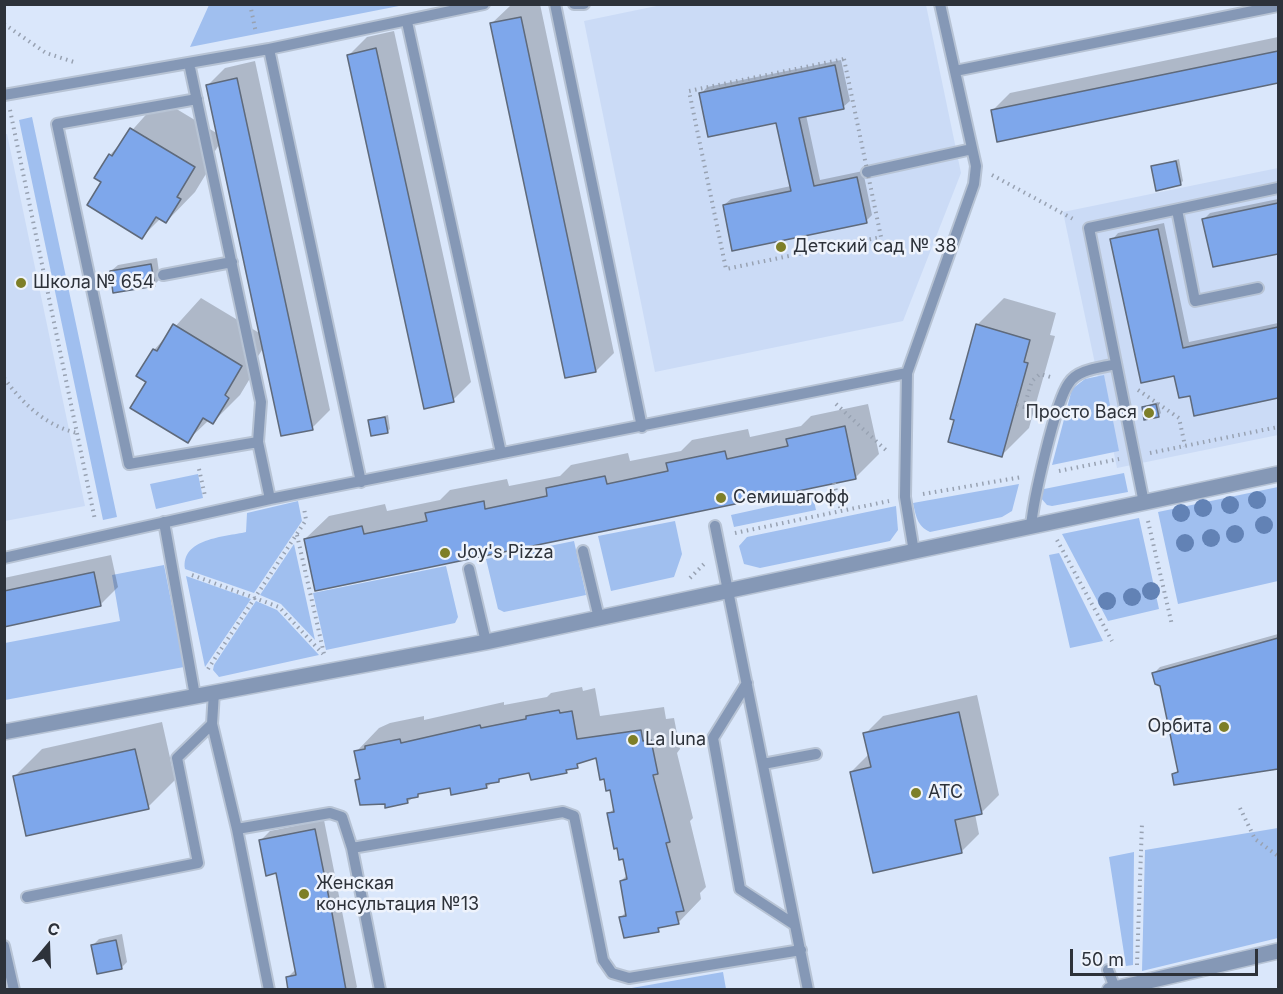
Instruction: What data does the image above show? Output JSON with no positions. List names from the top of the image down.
{
  "places": [
    "Детский сад № 38",
    "Школа № 654",
    "Просто Вася",
    "Семишагофф",
    "Joy's Pizza",
    "Орбита",
    "La luna",
    "АТС",
    "Женская консультация №13"
  ],
  "scale_bar": "50 m",
  "north": "top"
}
